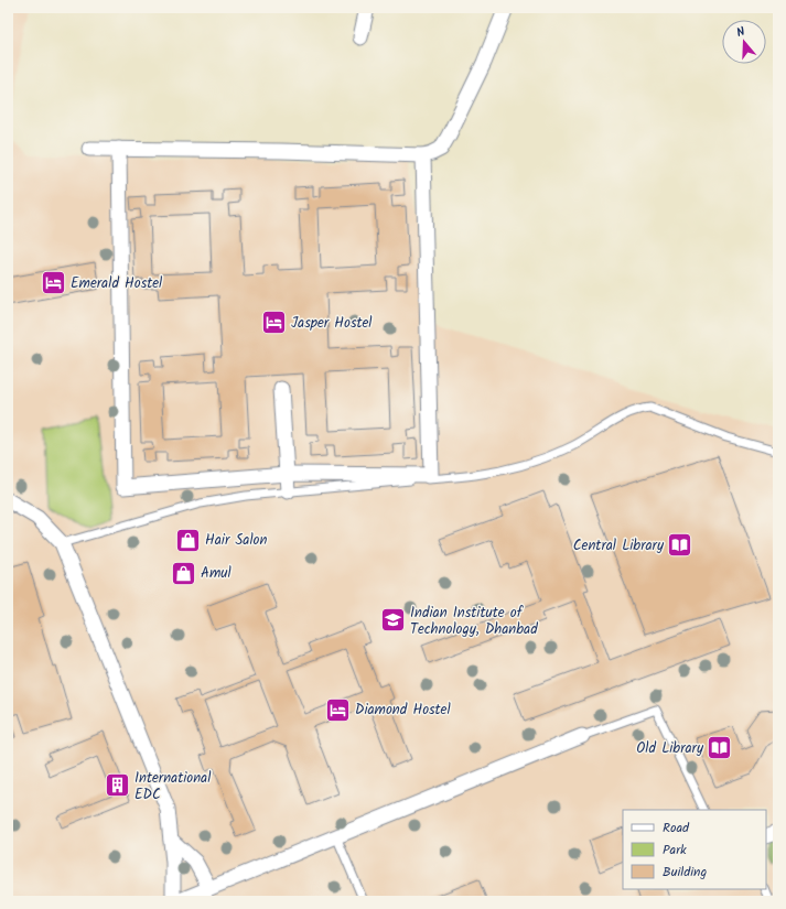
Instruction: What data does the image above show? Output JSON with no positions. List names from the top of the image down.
{
  "places": {
    "hotel": ["Emerald Hostel", "Jasper Hostel", "Diamond Hostel"],
    "shop": ["Hair Salon", "Amul"],
    "library": ["Central Library", "Old Library"],
    "school or university": ["Indian Institute of Technology, Dhanbad"],
    "building": ["International EDC"]
  },
  "legend": ["Road", "Park", "Building"],
  "north": "top"
}
